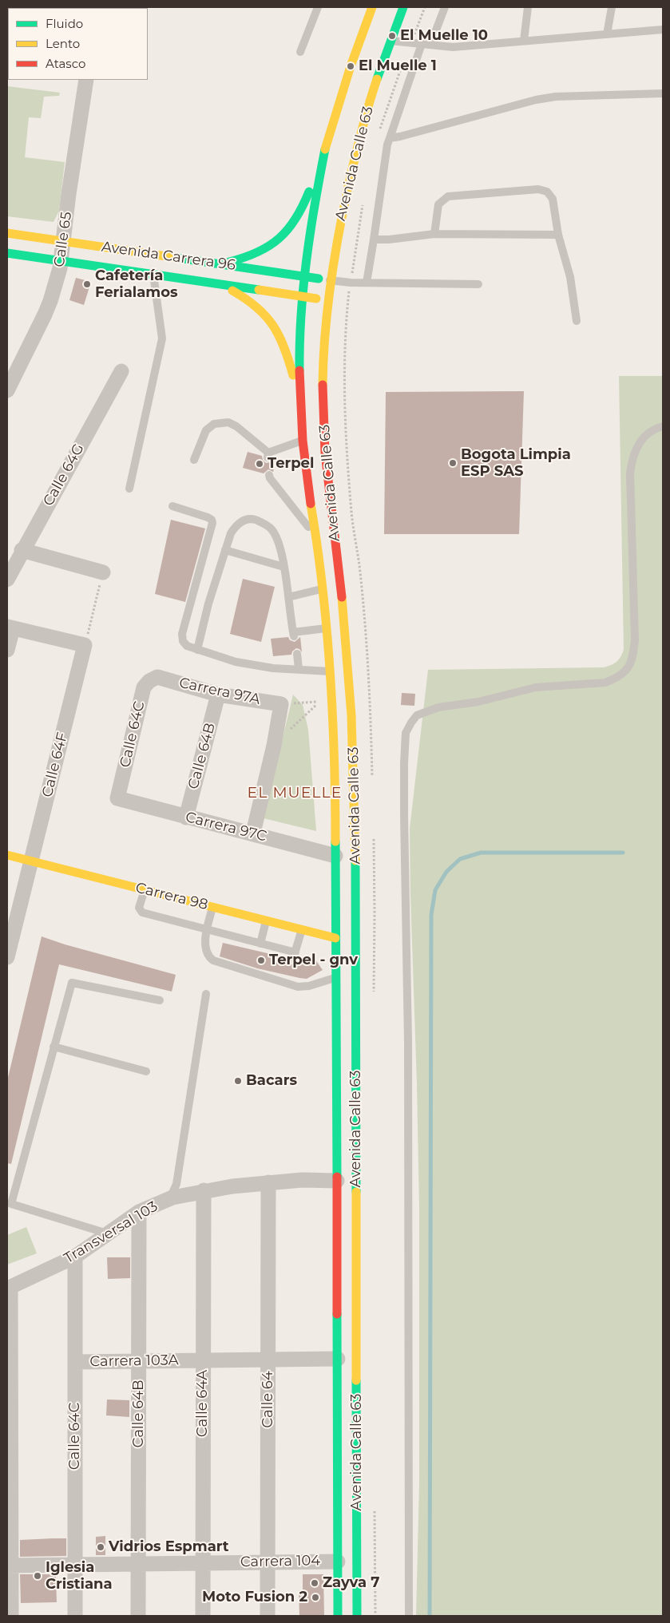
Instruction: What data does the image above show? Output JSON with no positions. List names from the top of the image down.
{
  "streets": {
    "main road": ["Avenida Calle 63", "Avenida Carrera 96", "Carrera 98"],
    "street": [
      "Calle 65",
      "Calle 64G",
      "Carrera 97A",
      "Calle 64C",
      "Calle 64B",
      "Calle 64F",
      "Carrera 97C",
      "Transversal 103",
      "Carrera 103A",
      "Calle 64",
      "Calle 64A",
      "Carrera 104"
    ]
  },
  "crossings": [
    ["Avenida Calle 63", "Avenida Carrera 96"],
    ["Avenida Calle 63", "Carrera 97C"],
    ["Avenida Calle 63", "Carrera 98"],
    ["Avenida Calle 63", "Transversal 103"],
    ["Avenida Calle 63", "Carrera 103A"],
    ["Avenida Calle 63", "Carrera 104"],
    ["Calle 65", "Avenida Carrera 96"],
    ["Carrera 97A", "Calle 64C"],
    ["Carrera 97A", "Calle 64B"],
    ["Calle 64C", "Carrera 97C"],
    ["Calle 64C", "Transversal 103"],
    ["Calle 64C", "Carrera 103A"],
    ["Calle 64C", "Carrera 104"],
    ["Calle 64B", "Carrera 97C"],
    ["Calle 64B", "Transversal 103"],
    ["Calle 64B", "Carrera 103A"],
    ["Calle 64B", "Carrera 104"],
    ["Calle 64F", "Carrera 98"],
    ["Transversal 103", "Calle 64"],
    ["Transversal 103", "Calle 64A"],
    ["Carrera 103A", "Calle 64"],
    ["Carrera 103A", "Calle 64A"],
    ["Calle 64", "Carrera 104"],
    ["Calle 64A", "Carrera 104"]
  ],
  "districts": ["EL MUELLE"],
  "places": [
    "El Muelle 10",
    "El Muelle 1",
    "Cafetería Ferialamos",
    "Bogota Limpia ESP SAS",
    "Terpel",
    "Terpel - gnv",
    "Bacars",
    "Vidrios Espmart",
    "Iglesia Cristiana",
    "Zayva 7",
    "Moto Fusion 2"
  ],
  "legend": ["Fluido", "Lento", "Atasco"]
}
